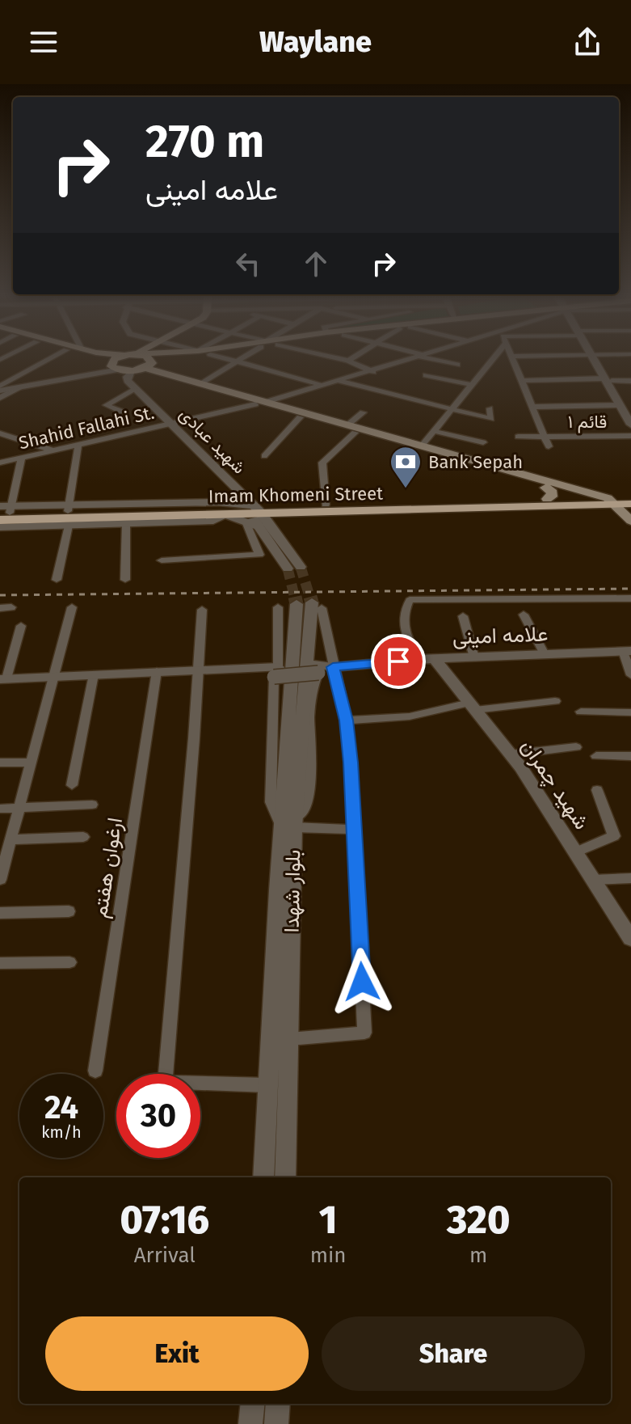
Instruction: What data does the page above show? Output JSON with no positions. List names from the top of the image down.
{
  "streets": {
    "main road": ["Imam Khomeni Street"],
    "street": [
      "قائم ۱",
      "Shahid Fallahi St.",
      "شهید عبادی",
      "علامه امینی",
      "شهید چمران",
      "ارغوان هفتم",
      "بلوار شهدا"
    ]
  },
  "crossings": [
    ["Shahid Fallahi St.", "شهید عبادی"],
    ["شهید عبادی", "Imam Khomeni Street"],
    ["علامه امینی", "شهید چمران"],
    ["علامه امینی", "ارغوان هفتم"]
  ],
  "places": {
    "bank": ["Bank Sepah"]
  },
  "page": {
    "header": "Waylane",
    "turn": ["270 m", "علامه امینی"],
    "speed": "24 km/h",
    "limit": "30",
    "eta": [
      "07:16",
      "Arrival",
      "1",
      "min",
      "320",
      "m"
    ],
    "buttons": ["Exit", "Share"]
  }
}
